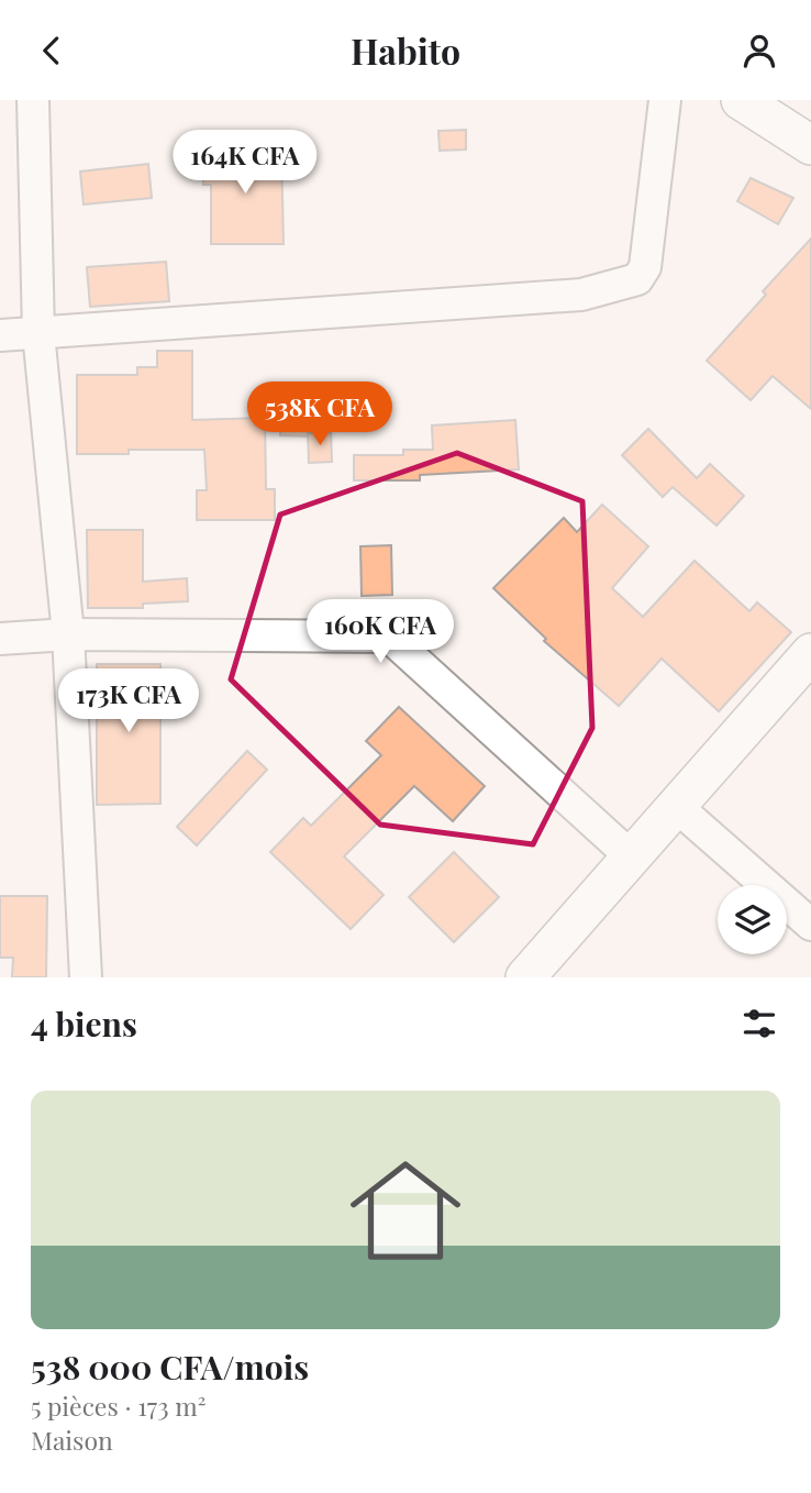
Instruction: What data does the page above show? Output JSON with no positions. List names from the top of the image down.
{
  "page": {
    "header": "Habito",
    "price": [
      "164K CFA",
      "538K CFA",
      "160K CFA",
      "173K CFA"
    ],
    "heading": "4 biens",
    "list": [
      {
        "name": "538 000 CFA/mois",
        "note": "5 pièces · 173 m² · Maison"
      }
    ]
  }
}
